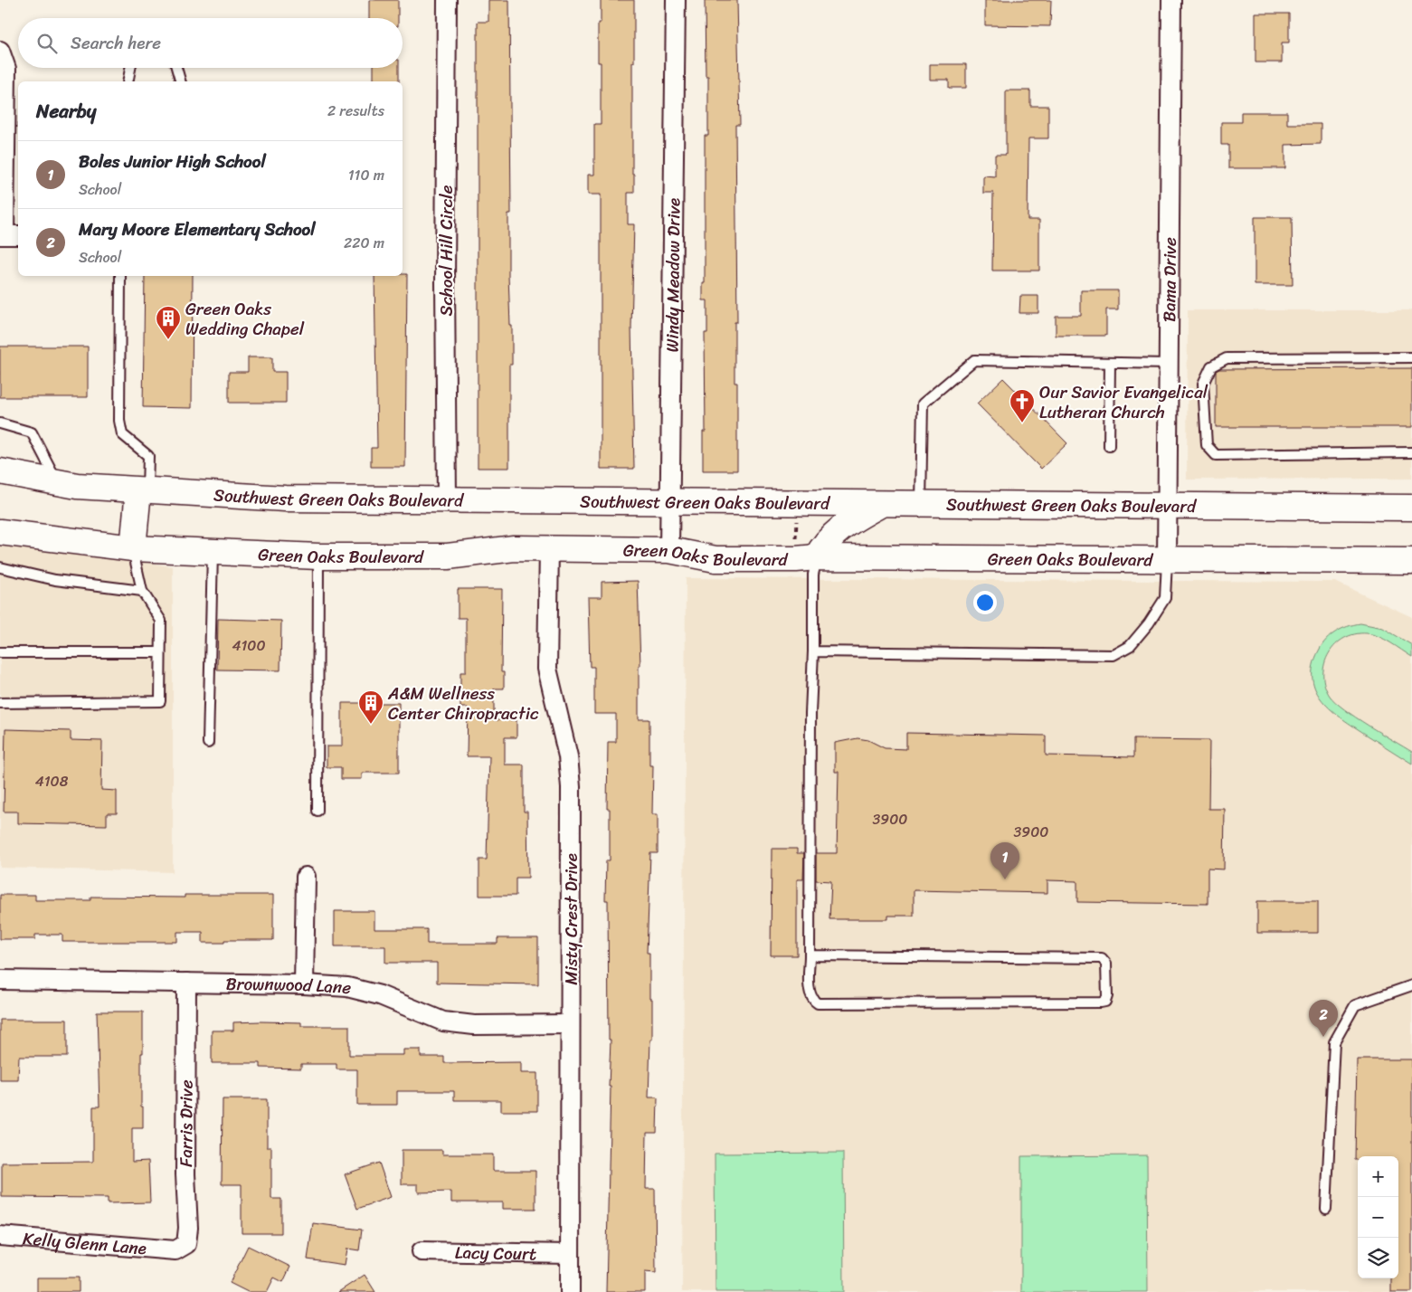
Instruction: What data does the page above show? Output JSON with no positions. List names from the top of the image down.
{
  "streets": {
    "main road": ["Southwest Green Oaks Boulevard", "Green Oaks Boulevard"],
    "street": [
      "School Hill Circle",
      "Windy Meadow Drive",
      "Bama Drive",
      "Misty Crest Drive",
      "Brownwood Lane",
      "Farris Drive",
      "Kelly Glenn Lane",
      "Lacy Court"
    ]
  },
  "crossings": [
    ["School Hill Circle", "Southwest Green Oaks Boulevard"],
    ["Windy Meadow Drive", "Southwest Green Oaks Boulevard"],
    ["Windy Meadow Drive", "Green Oaks Boulevard"],
    ["Bama Drive", "Southwest Green Oaks Boulevard"],
    ["Bama Drive", "Green Oaks Boulevard"],
    ["Green Oaks Boulevard", "Misty Crest Drive"],
    ["Misty Crest Drive", "Brownwood Lane"],
    ["Misty Crest Drive", "Lacy Court"],
    ["Brownwood Lane", "Farris Drive"],
    ["Farris Drive", "Kelly Glenn Lane"]
  ],
  "places": {
    "building": ["Green Oaks Wedding Chapel", "A&M Wellness Center Chiropractic"],
    "church": ["Our Savior Evangelical Lutheran Church"]
  },
  "house_numbers": [
    "4100",
    "4108",
    "3900",
    "3900"
  ],
  "page": {
    "search": "Search here",
    "heading": ["Nearby", "2 results"],
    "list": [
      {
        "mark": "1",
        "name": "Boles Junior High School",
        "note": "School",
        "value": "110 m"
      },
      {
        "mark": "2",
        "name": "Mary Moore Elementary School",
        "note": "School",
        "value": "220 m"
      }
    ],
    "pins": ["1", "2"],
    "map_buttons": ["+", "−"]
  }
}
